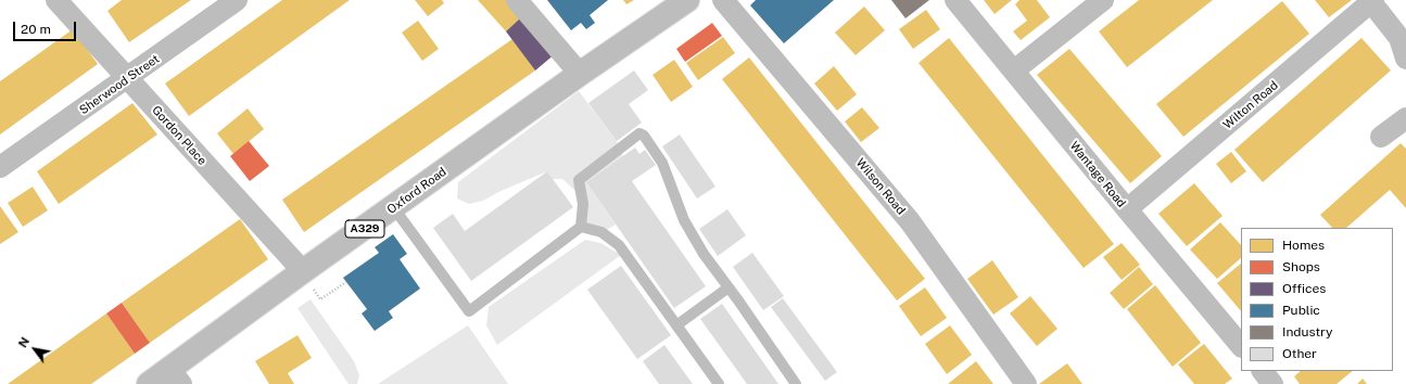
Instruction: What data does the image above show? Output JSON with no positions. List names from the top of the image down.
{
  "streets": {
    "main road": ["Oxford Road", "A329"],
    "street": [
      "Sherwood Street",
      "Wilton Road",
      "Gordon Place",
      "Wantage Road",
      "Wilson Road"
    ]
  },
  "crossings": [
    ["Sherwood Street", "Gordon Place"],
    ["Wilton Road", "Wantage Road"],
    ["Gordon Place", "Oxford Road"]
  ],
  "legend": [
    "Homes",
    "Shops",
    "Offices",
    "Public",
    "Industry",
    "Other"
  ],
  "scale_bar": "20 m",
  "north": "top left"
}
